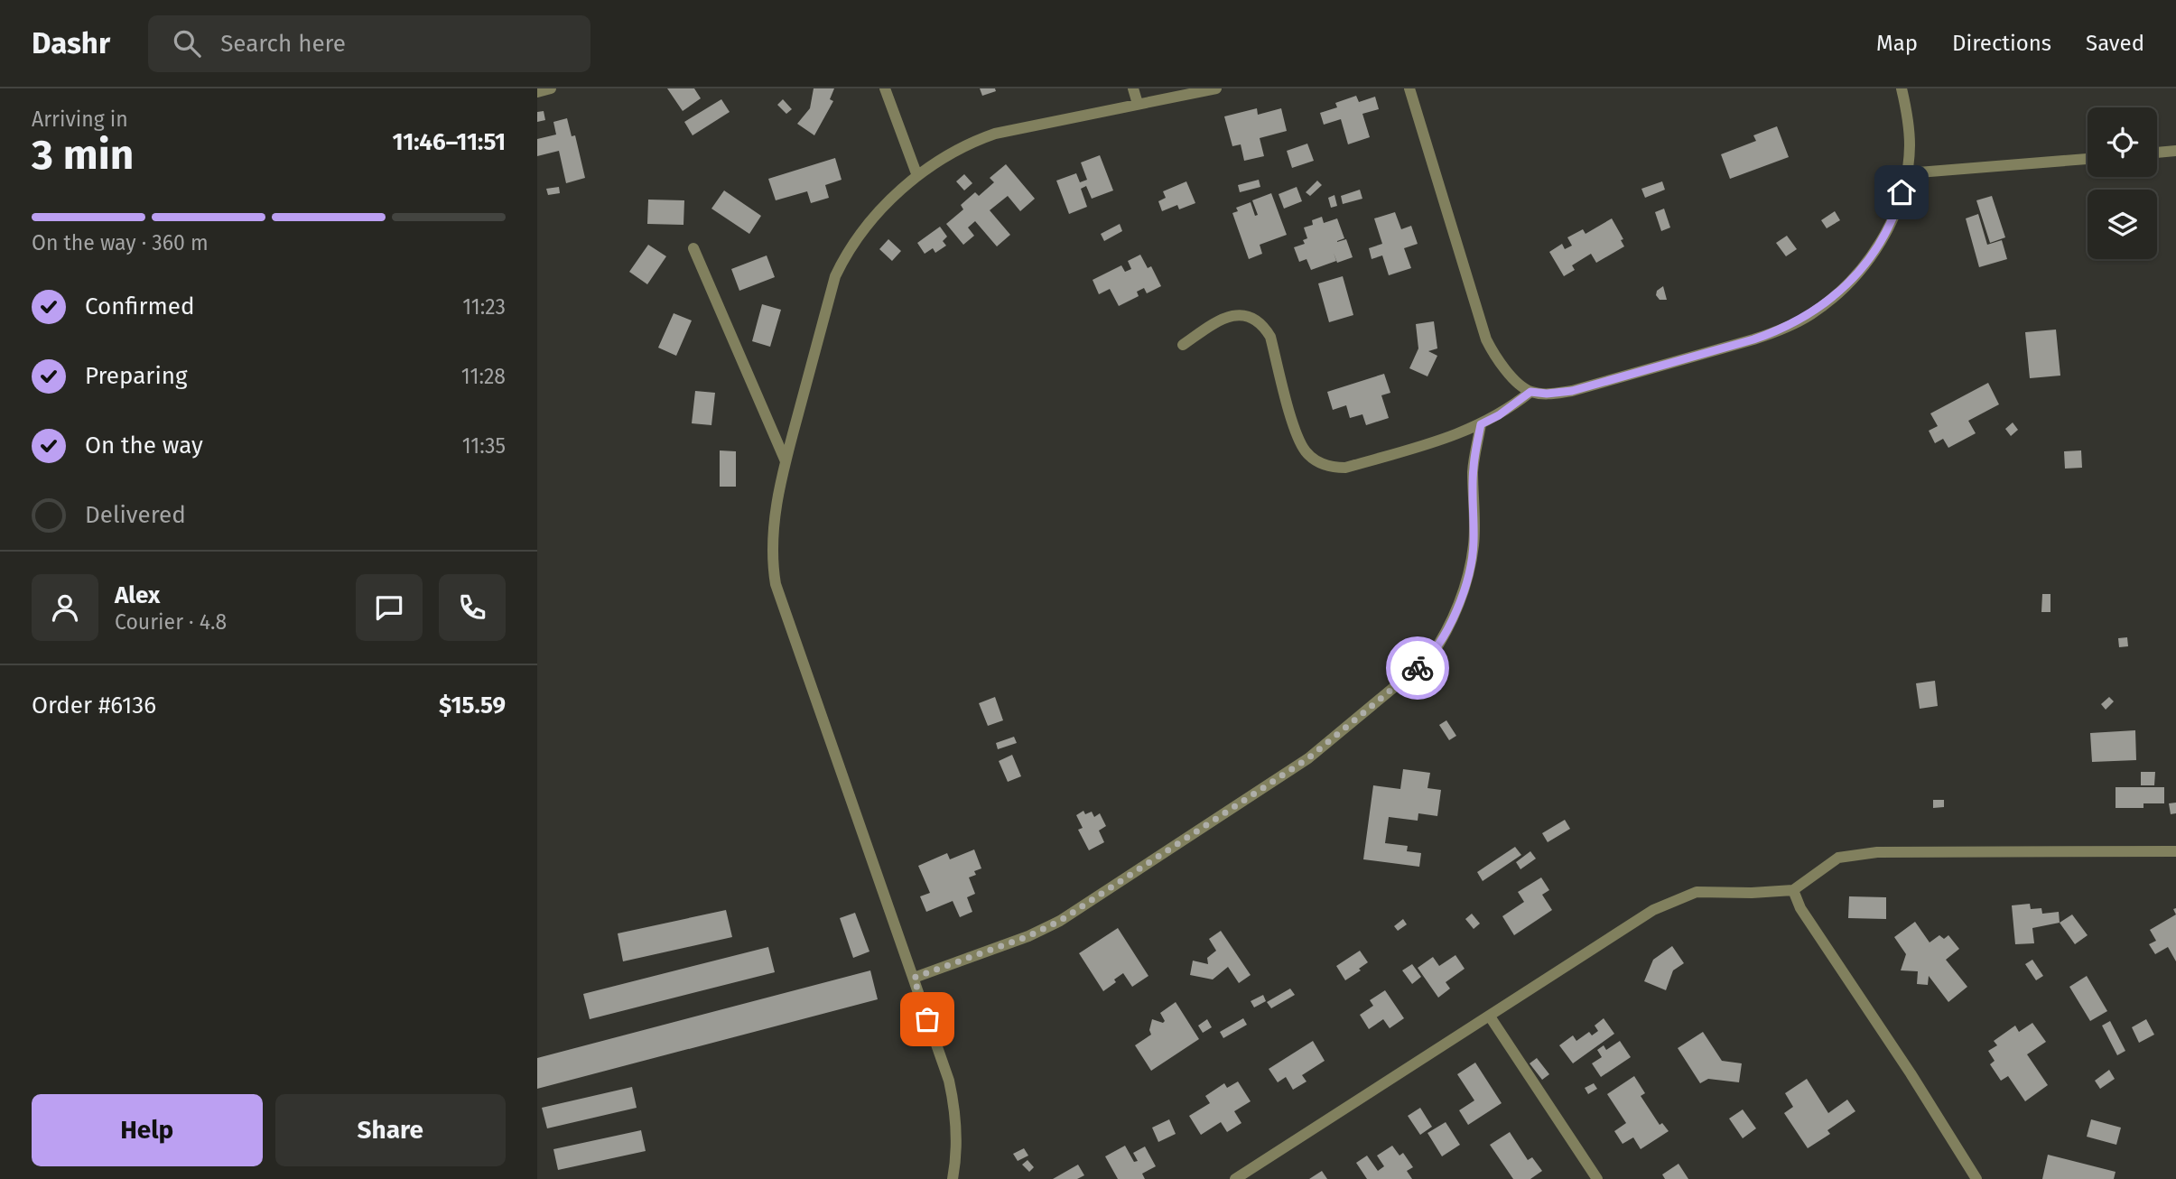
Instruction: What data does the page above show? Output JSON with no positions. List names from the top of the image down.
{
  "page": {
    "header": "Dashr",
    "search": "Search here",
    "nav": ["Map", "Directions", "Saved"],
    "heading": ["3 min", "Arriving in", "11:46–11:51"],
    "panel": [
      "Alex",
      "Courier · 4.8",
      "Order #6136",
      "$15.59"
    ],
    "bar": "On the way · 360 m",
    "list": [
      ["Confirmed", "11:23"],
      ["Preparing", "11:28"],
      ["On the way", "11:35"],
      "Delivered"
    ],
    "buttons": ["Help", "Share"]
  }
}
